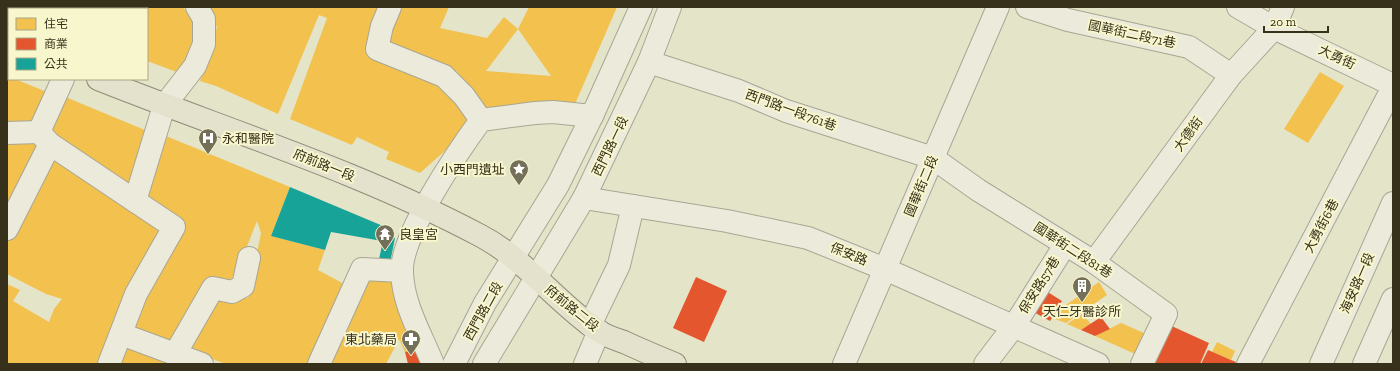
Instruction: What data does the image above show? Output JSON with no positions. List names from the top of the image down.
{
  "streets": {
    "main road": ["府前路一段", "府前路二段"],
    "street": [
      "國華街二段71巷",
      "大勇街",
      "西門路一段761巷",
      "大德街",
      "西門路一段",
      "國華街二段",
      "大勇街6巷",
      "國華街二段81巷",
      "保安路",
      "海安路一段",
      "保安路57巷",
      "西門路二段"
    ]
  },
  "crossings": [
    ["國華街二段71巷", "大德街"],
    ["大勇街", "大德街"],
    ["大勇街", "大勇街6巷"],
    ["西門路一段761巷", "西門路一段"],
    ["西門路一段761巷", "國華街二段"],
    ["西門路一段761巷", "國華街二段81巷"],
    ["大德街", "國華街二段81巷"],
    ["西門路一段", "府前路一段"],
    ["西門路一段", "保安路"],
    ["西門路一段", "府前路二段"],
    ["西門路一段", "西門路二段"],
    ["府前路一段", "府前路二段"],
    ["府前路一段", "西門路二段"],
    ["國華街二段", "國華街二段81巷"],
    ["國華街二段", "保安路"],
    ["國華街二段81巷", "保安路57巷"],
    ["保安路", "保安路57巷"],
    ["府前路二段", "西門路二段"]
  ],
  "places": {
    "hospital": ["永和醫院"],
    "place": ["小西門遺址"],
    "temple": ["良皇宮"],
    "building": ["天仁牙醫診所"],
    "pharmacy": ["東北藥局"]
  },
  "legend": ["住宅", "商業", "公共"],
  "scale_bar": "20 m"
}
